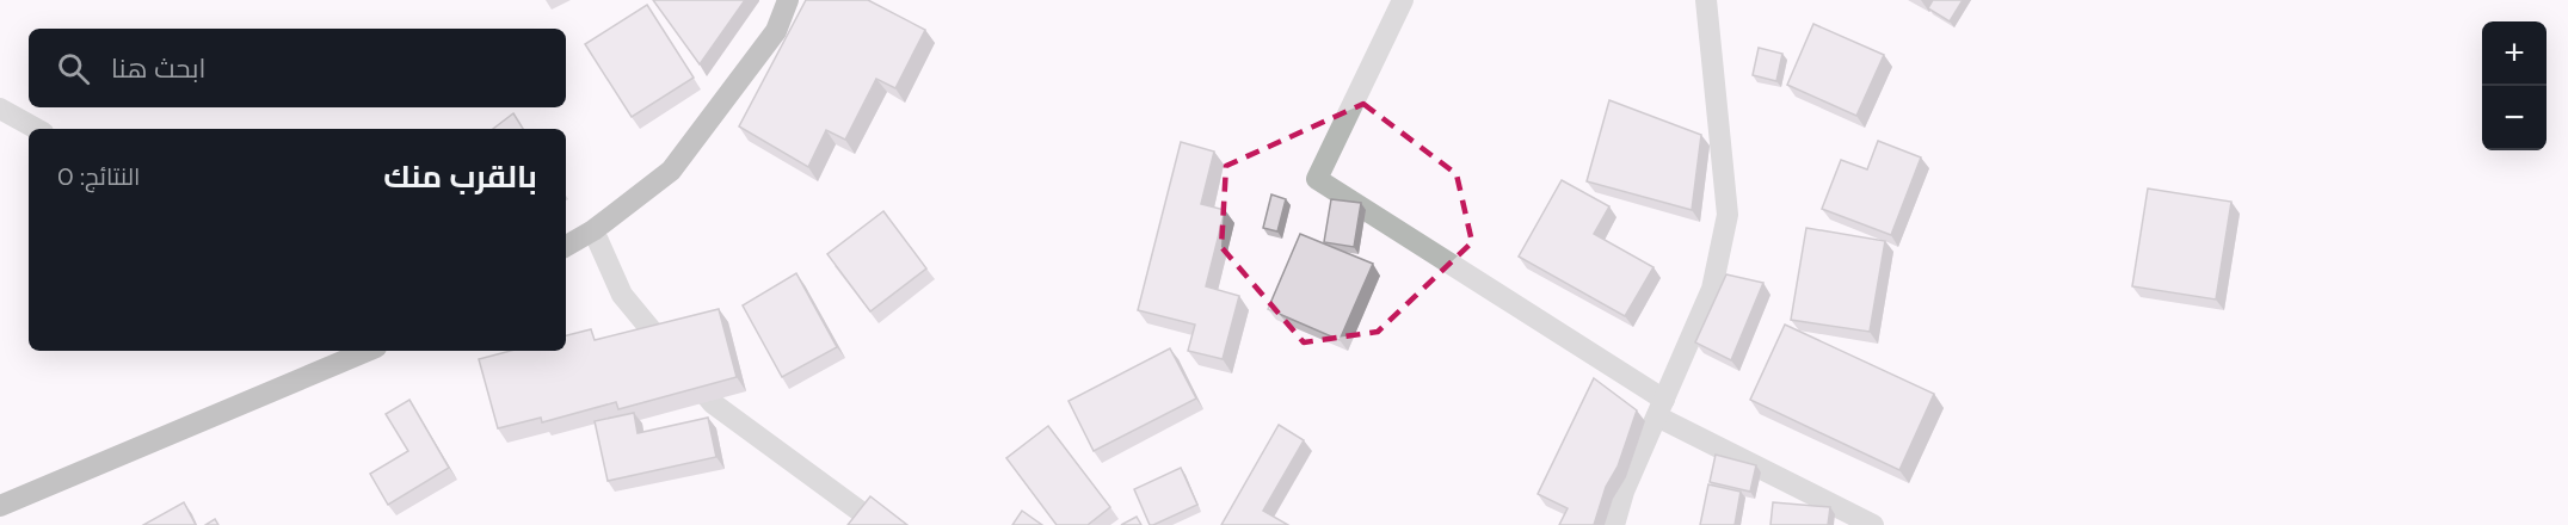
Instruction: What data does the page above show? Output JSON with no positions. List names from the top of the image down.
{
  "page": {
    "map_buttons": ["+", "−"],
    "search": "ابحث هنا",
    "heading": ["بالقرب منك", "النتائج: 0"]
  }
}
